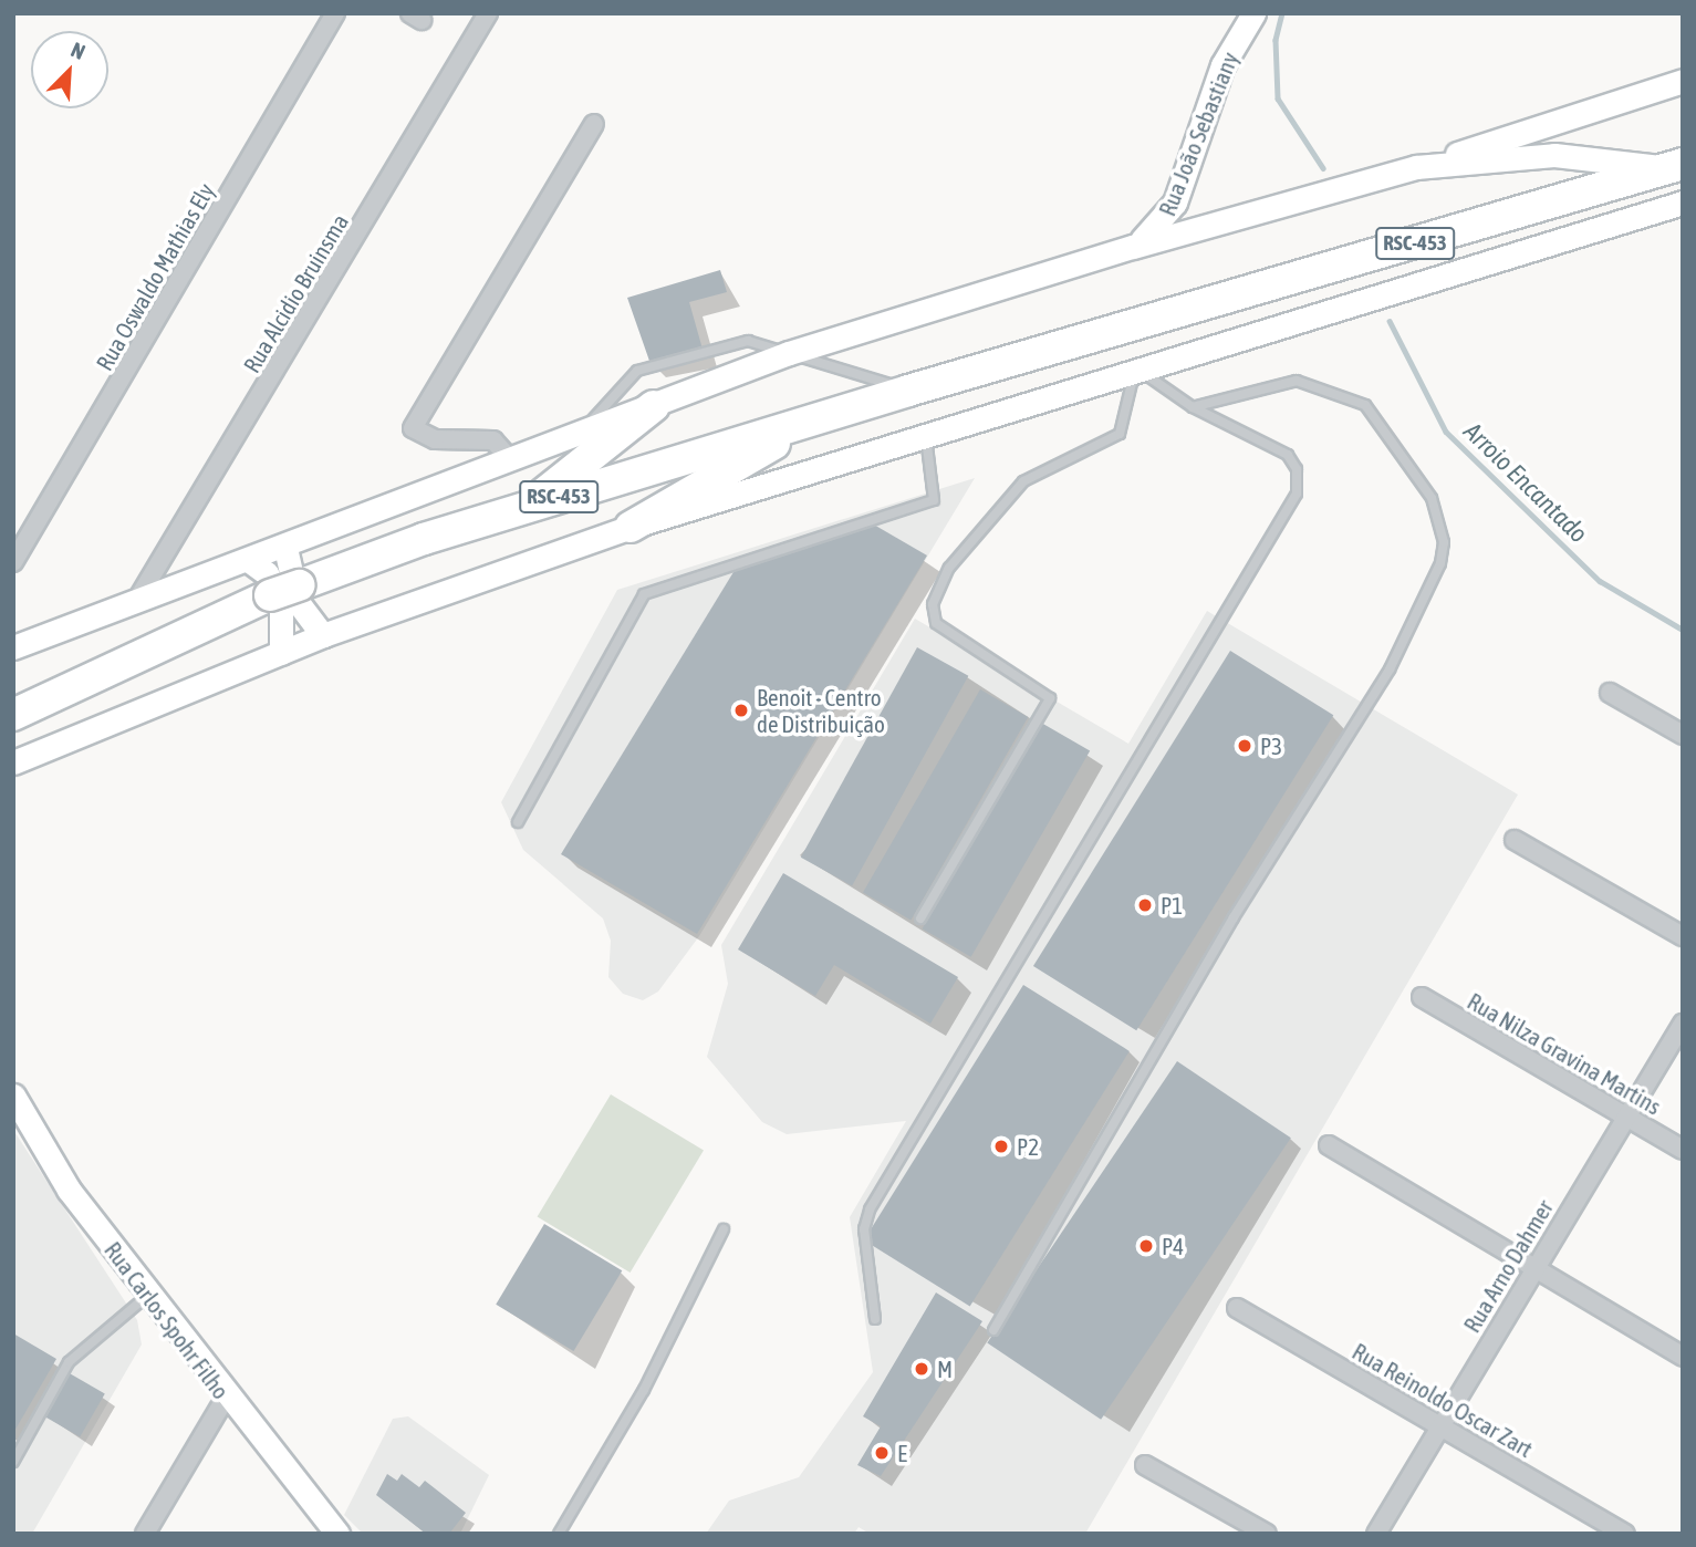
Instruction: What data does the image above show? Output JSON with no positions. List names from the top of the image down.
{
  "streets": {
    "highway": ["RSC-453"],
    "main road": ["Rua João Sebastiany", "Rua Carlos Spohr Filho"],
    "street": [
      "Rua Oswaldo Mathias Ely",
      "Rua Alcidio Bruinsma",
      "Rua Nilza Gravina Martins",
      "Rua Arno Dahmer",
      "Rua Reinoldo Oscar Zart"
    ]
  },
  "crossings": [
    ["Rua Nilza Gravina Martins", "Rua Arno Dahmer"],
    ["Rua Arno Dahmer", "Rua Reinoldo Oscar Zart"]
  ],
  "water": ["Arroio Encantado"],
  "places": [
    "Benoit - Centro de Distribuição",
    "P3",
    "P1",
    "P2",
    "P4",
    "M",
    "E"
  ],
  "north": "top right"
}
